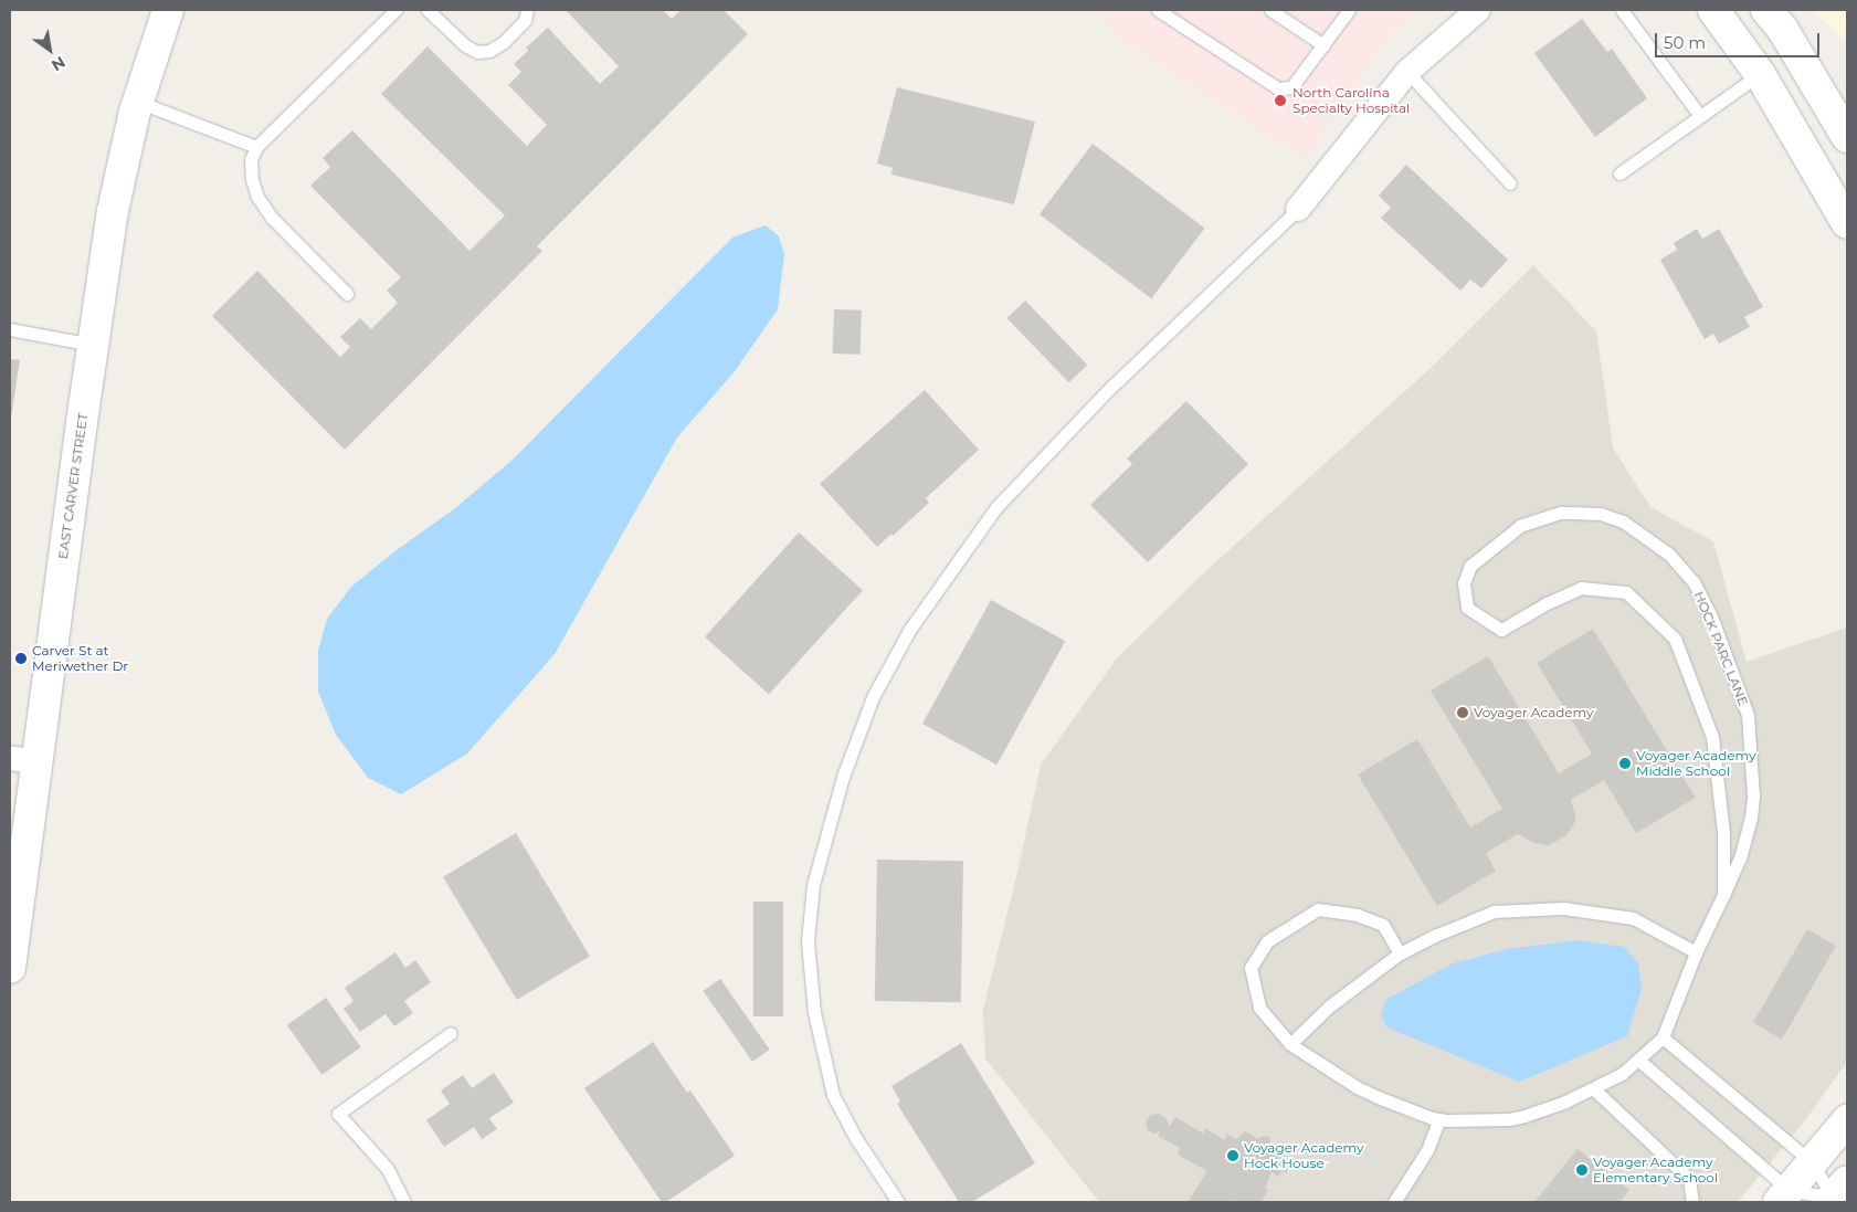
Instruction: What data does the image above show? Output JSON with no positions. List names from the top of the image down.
{
  "streets": {
    "street": ["EAST CARVER STREET"],
    "lane": ["HOCK PARC LANE"]
  },
  "places": [
    "North Carolina Specialty Hospital",
    "Carver St at Meriwether Dr",
    "Voyager Academy",
    "Voyager Academy Middle School",
    "Voyager Academy Hock House",
    "Voyager Academy Elementary School"
  ],
  "scale_bar": "50 m",
  "north": "bottom right"
}
